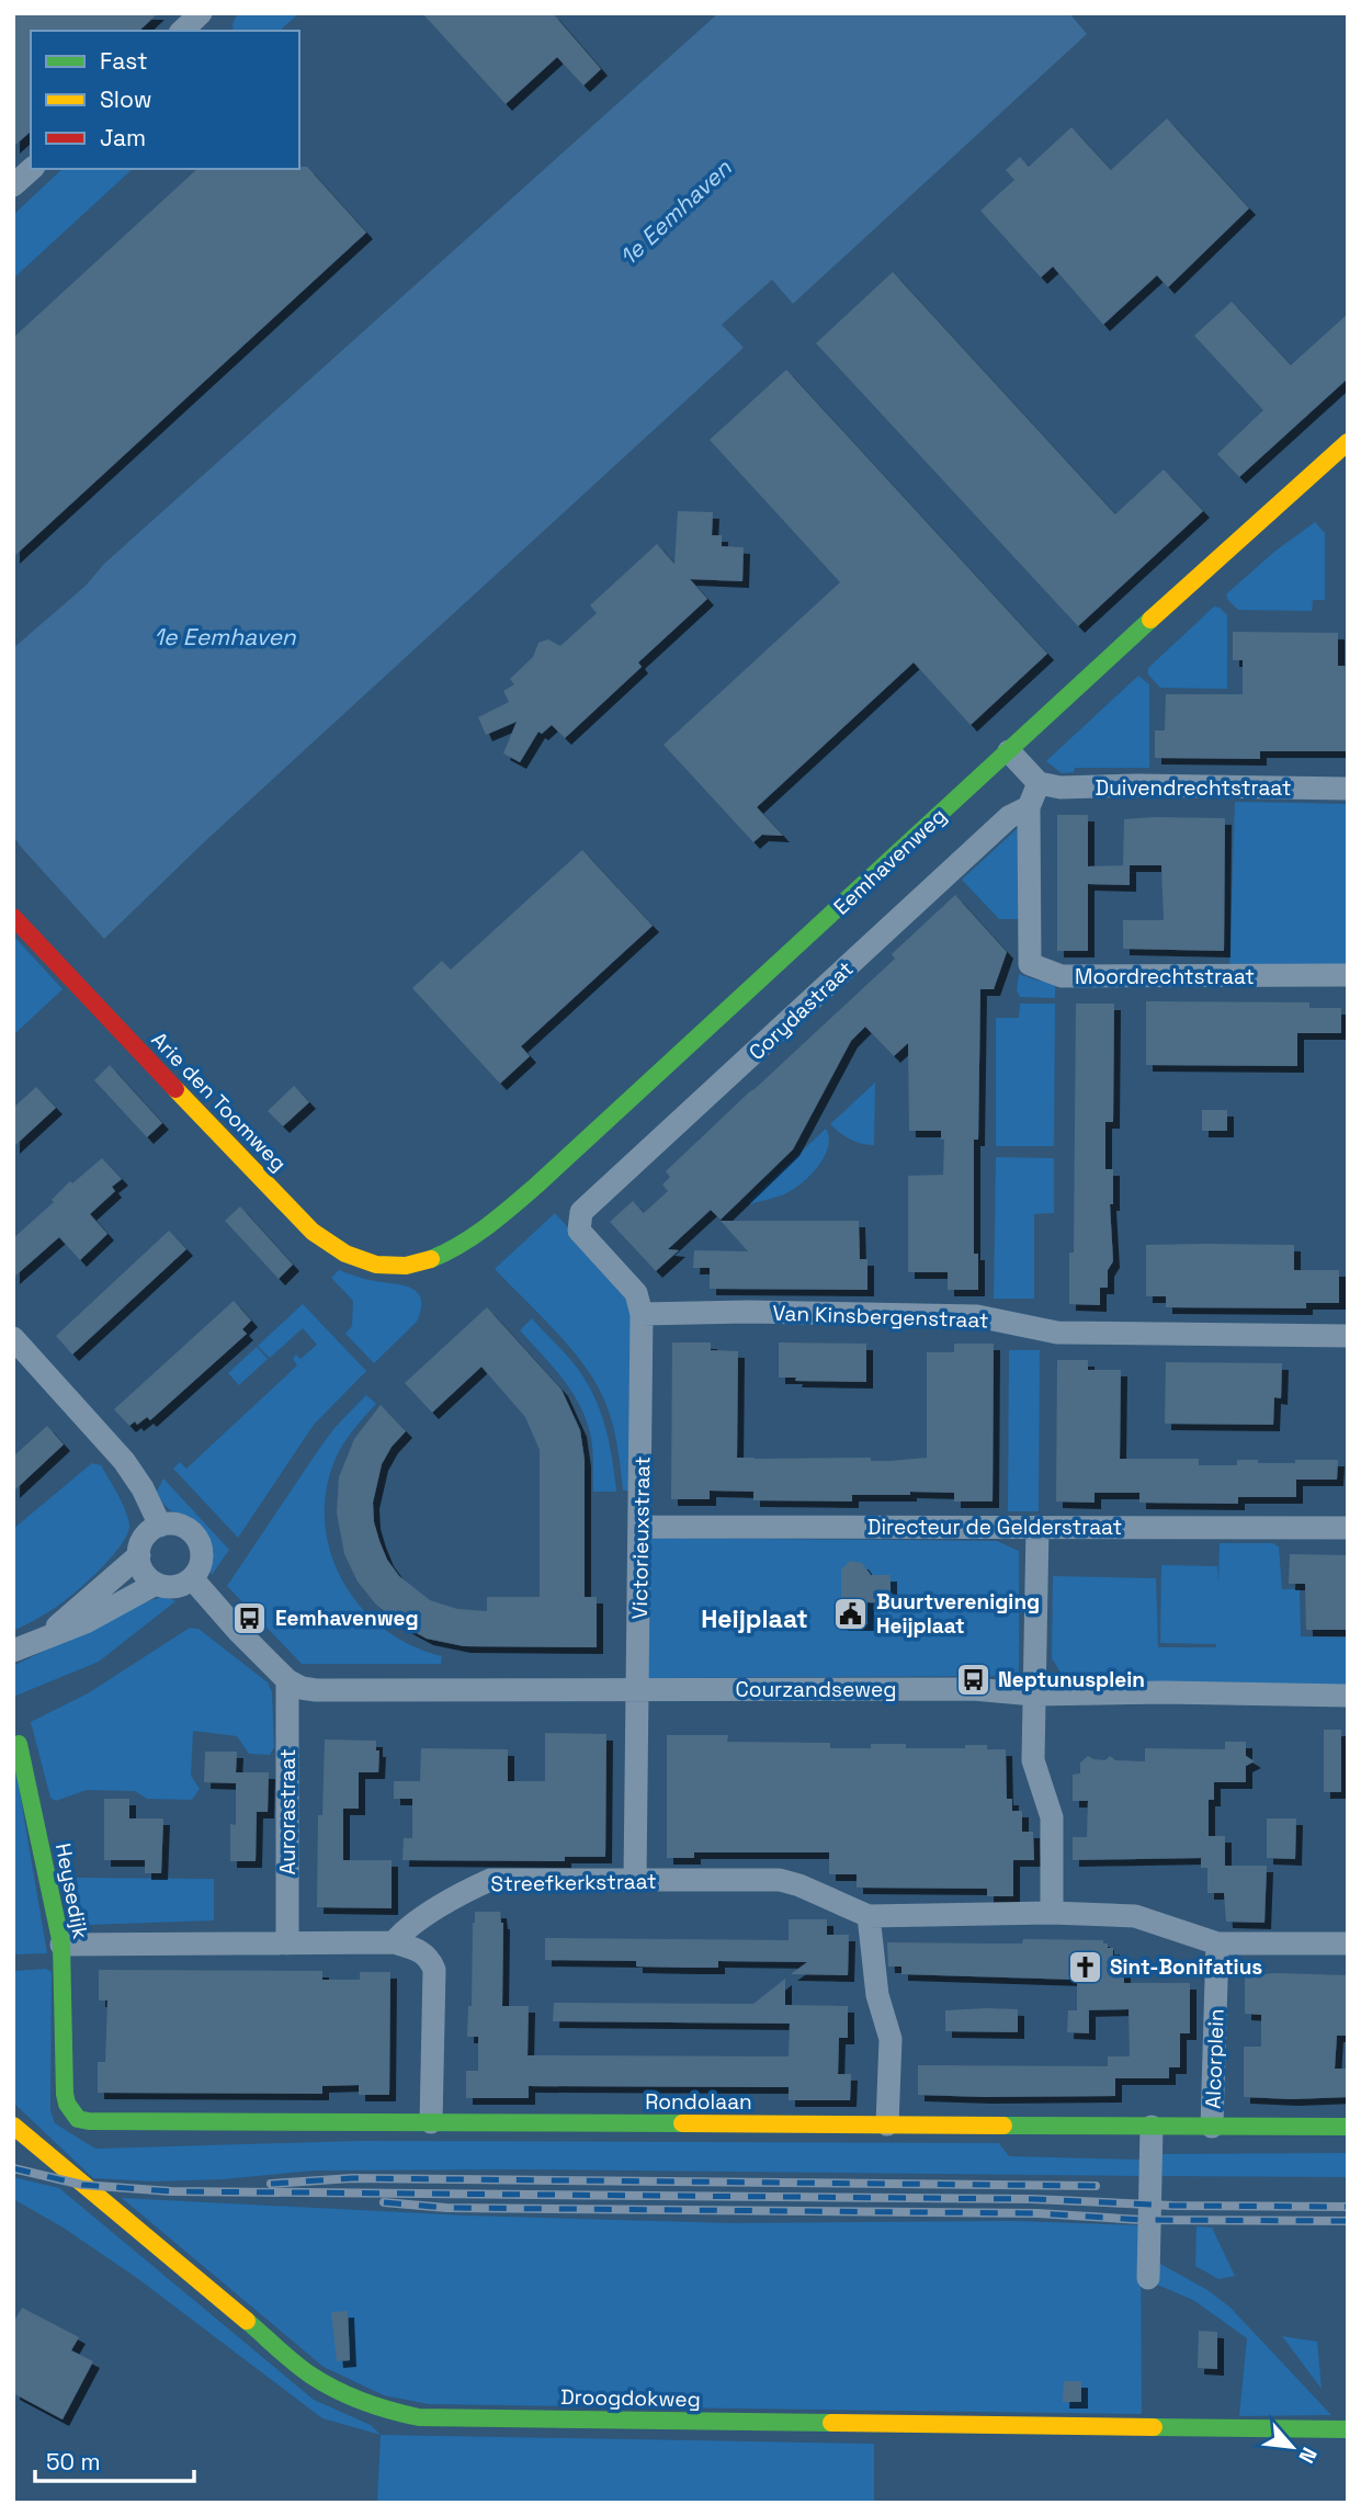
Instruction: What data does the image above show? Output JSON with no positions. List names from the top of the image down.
{
  "streets": {
    "street": [
      "Duivendrechtstraat",
      "Eemhavenweg",
      "Moordrechtstraat",
      "Corydastraat",
      "Arie den Toomweg",
      "Van Kinsbergenstraat",
      "Directeur de Gelderstraat",
      "Victorieuxstraat",
      "Courzandseweg",
      "Aurorastraat",
      "Streefkerkstraat",
      "Heysedijk",
      "Alcorplein",
      "Rondolaan",
      "Droogdokweg"
    ]
  },
  "crossings": [
    ["Duivendrechtstraat", "Moordrechtstraat"],
    ["Eemhavenweg", "Arie den Toomweg"],
    ["Moordrechtstraat", "Corydastraat"],
    ["Corydastraat", "Victorieuxstraat"],
    ["Van Kinsbergenstraat", "Victorieuxstraat"],
    ["Directeur de Gelderstraat", "Victorieuxstraat"],
    ["Victorieuxstraat", "Courzandseweg"],
    ["Victorieuxstraat", "Streefkerkstraat"],
    ["Courzandseweg", "Aurorastraat"],
    ["Heysedijk", "Rondolaan"],
    ["Alcorplein", "Rondolaan"]
  ],
  "districts": ["Heijplaat"],
  "water": ["1e Eemhaven"],
  "places": {
    "public building": ["Buurtvereniging Heijplaat"],
    "bus stop": ["Eemhavenweg", "Neptunusplein"],
    "church": ["Sint-Bonifatius"]
  },
  "legend": ["Fast", "Slow", "Jam"],
  "scale_bar": "50 m",
  "north": "bottom right"
}
